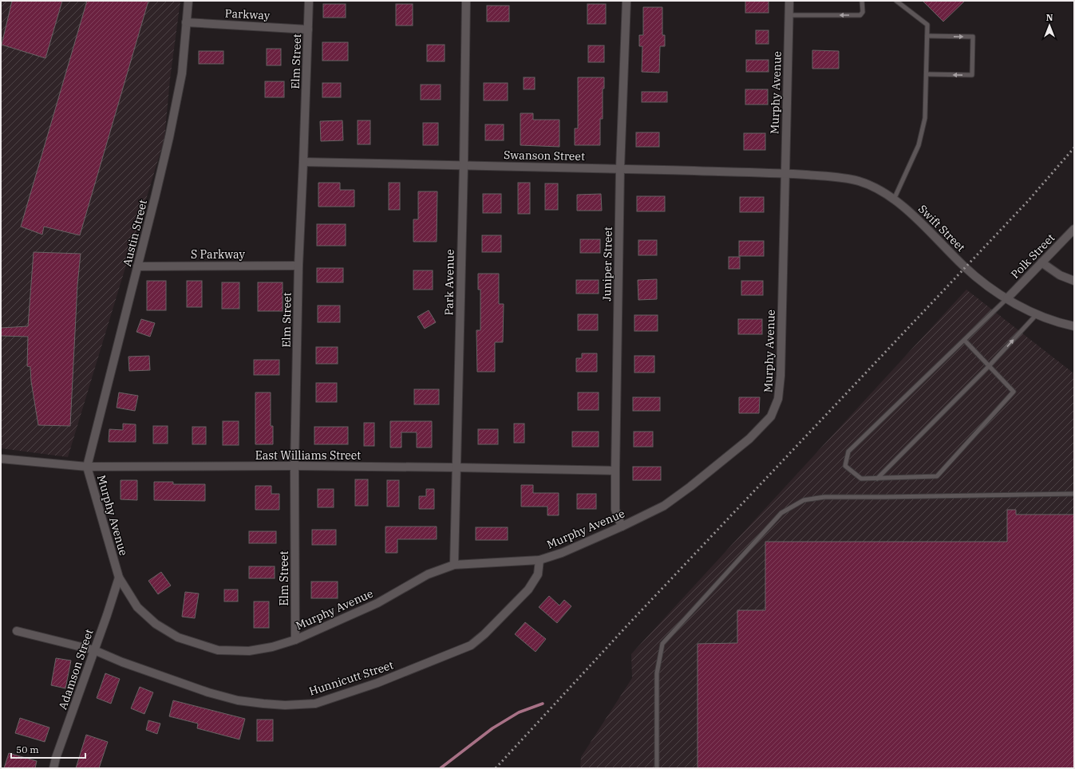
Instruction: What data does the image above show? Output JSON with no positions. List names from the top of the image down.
{
  "streets": {
    "street": [
      "Parkway",
      "Elm Street",
      "Murphy Avenue",
      "Swanson Street",
      "Swift Street",
      "Austin Street",
      "S Parkway",
      "Polk Street",
      "Juniper Street",
      "Park Avenue",
      "East Williams Street",
      "Adamson Street",
      "Hunnicutt Street"
    ]
  },
  "crossings": [
    ["Parkway", "Elm Street"],
    ["Parkway", "Austin Street"],
    ["Elm Street", "Murphy Avenue"],
    ["Elm Street", "Swanson Street"],
    ["Elm Street", "S Parkway"],
    ["Elm Street", "East Williams Street"],
    ["Murphy Avenue", "Swanson Street"],
    ["Murphy Avenue", "Swift Street"],
    ["Murphy Avenue", "Austin Street"],
    ["Murphy Avenue", "Juniper Street"],
    ["Murphy Avenue", "Park Avenue"],
    ["Murphy Avenue", "East Williams Street"],
    ["Murphy Avenue", "Adamson Street"],
    ["Murphy Avenue", "Hunnicutt Street"],
    ["Swanson Street", "Swift Street"],
    ["Swanson Street", "Juniper Street"],
    ["Swanson Street", "Park Avenue"],
    ["Swift Street", "Polk Street"],
    ["Austin Street", "S Parkway"],
    ["Austin Street", "East Williams Street"],
    ["Juniper Street", "East Williams Street"],
    ["Park Avenue", "East Williams Street"],
    ["Adamson Street", "Hunnicutt Street"]
  ],
  "scale_bar": "50 m",
  "north": "top"
}
